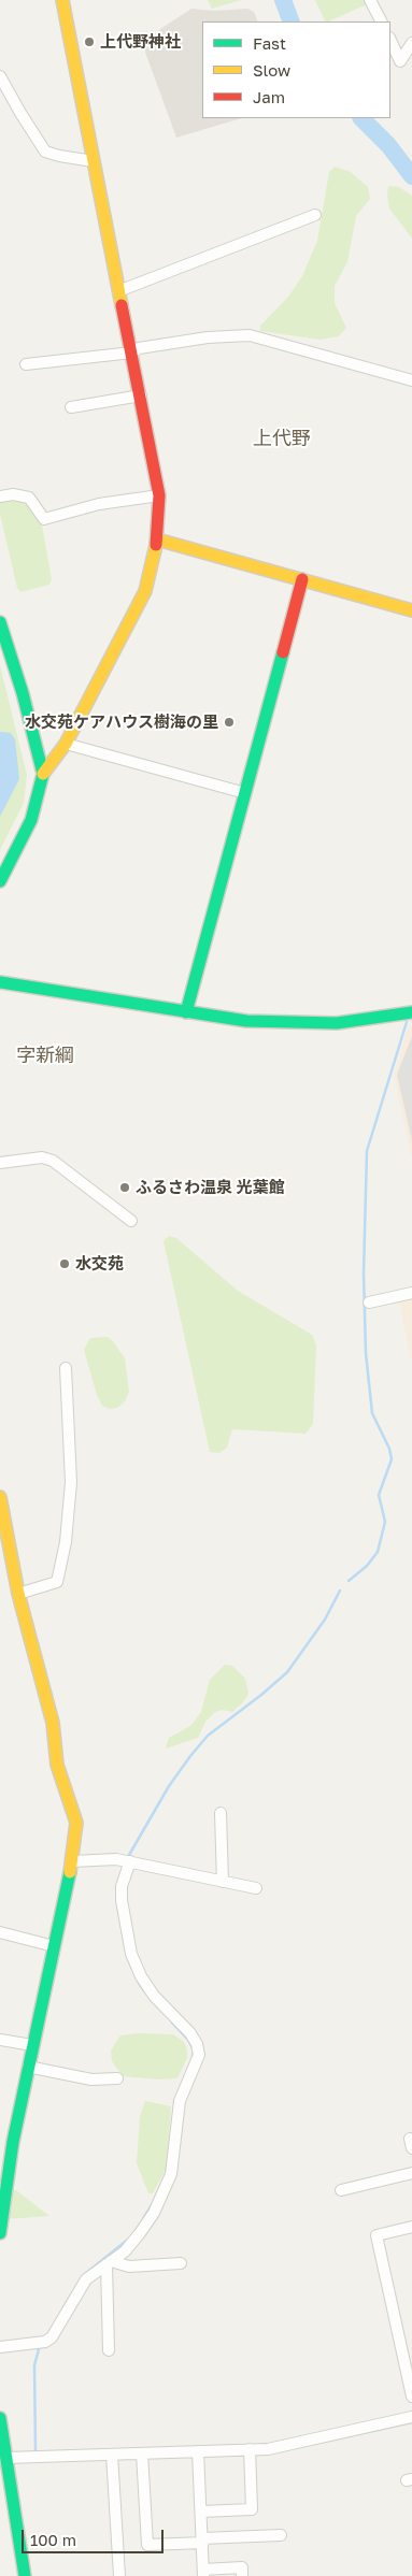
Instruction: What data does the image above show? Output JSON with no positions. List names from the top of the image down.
{
  "districts": ["上代野", "字新綱"],
  "places": [
    "上代野神社",
    "水交苑ケアハウス樹海の里",
    "ふるさわ温泉 光葉館",
    "水交苑"
  ],
  "legend": ["Fast", "Slow", "Jam"],
  "scale_bar": "100 m"
}
